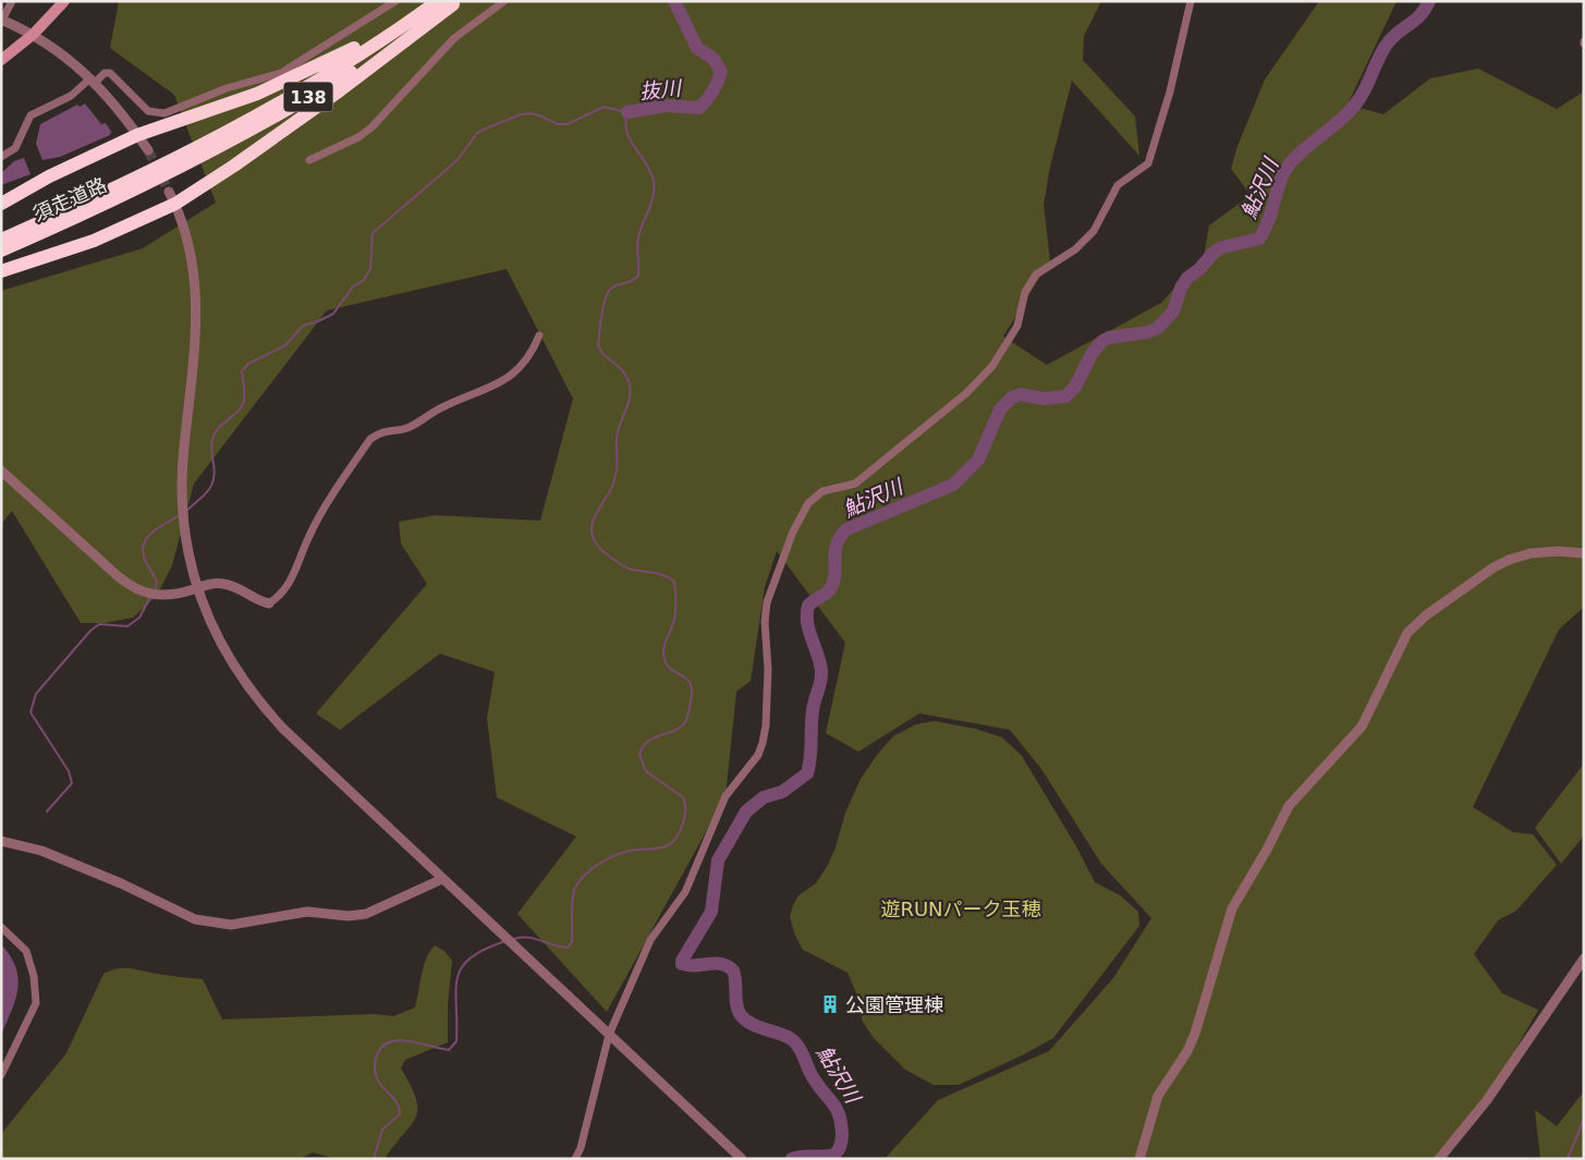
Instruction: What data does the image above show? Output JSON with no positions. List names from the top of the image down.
{
  "streets": {
    "highway": ["138", "須走道路"]
  },
  "crossings": [
    ["138", "須走道路"]
  ],
  "water": ["抜川", "鮎沢川"],
  "parks": ["遊RUNパーク玉穂"],
  "places": {
    "building": ["公園管理棟"]
  }
}
